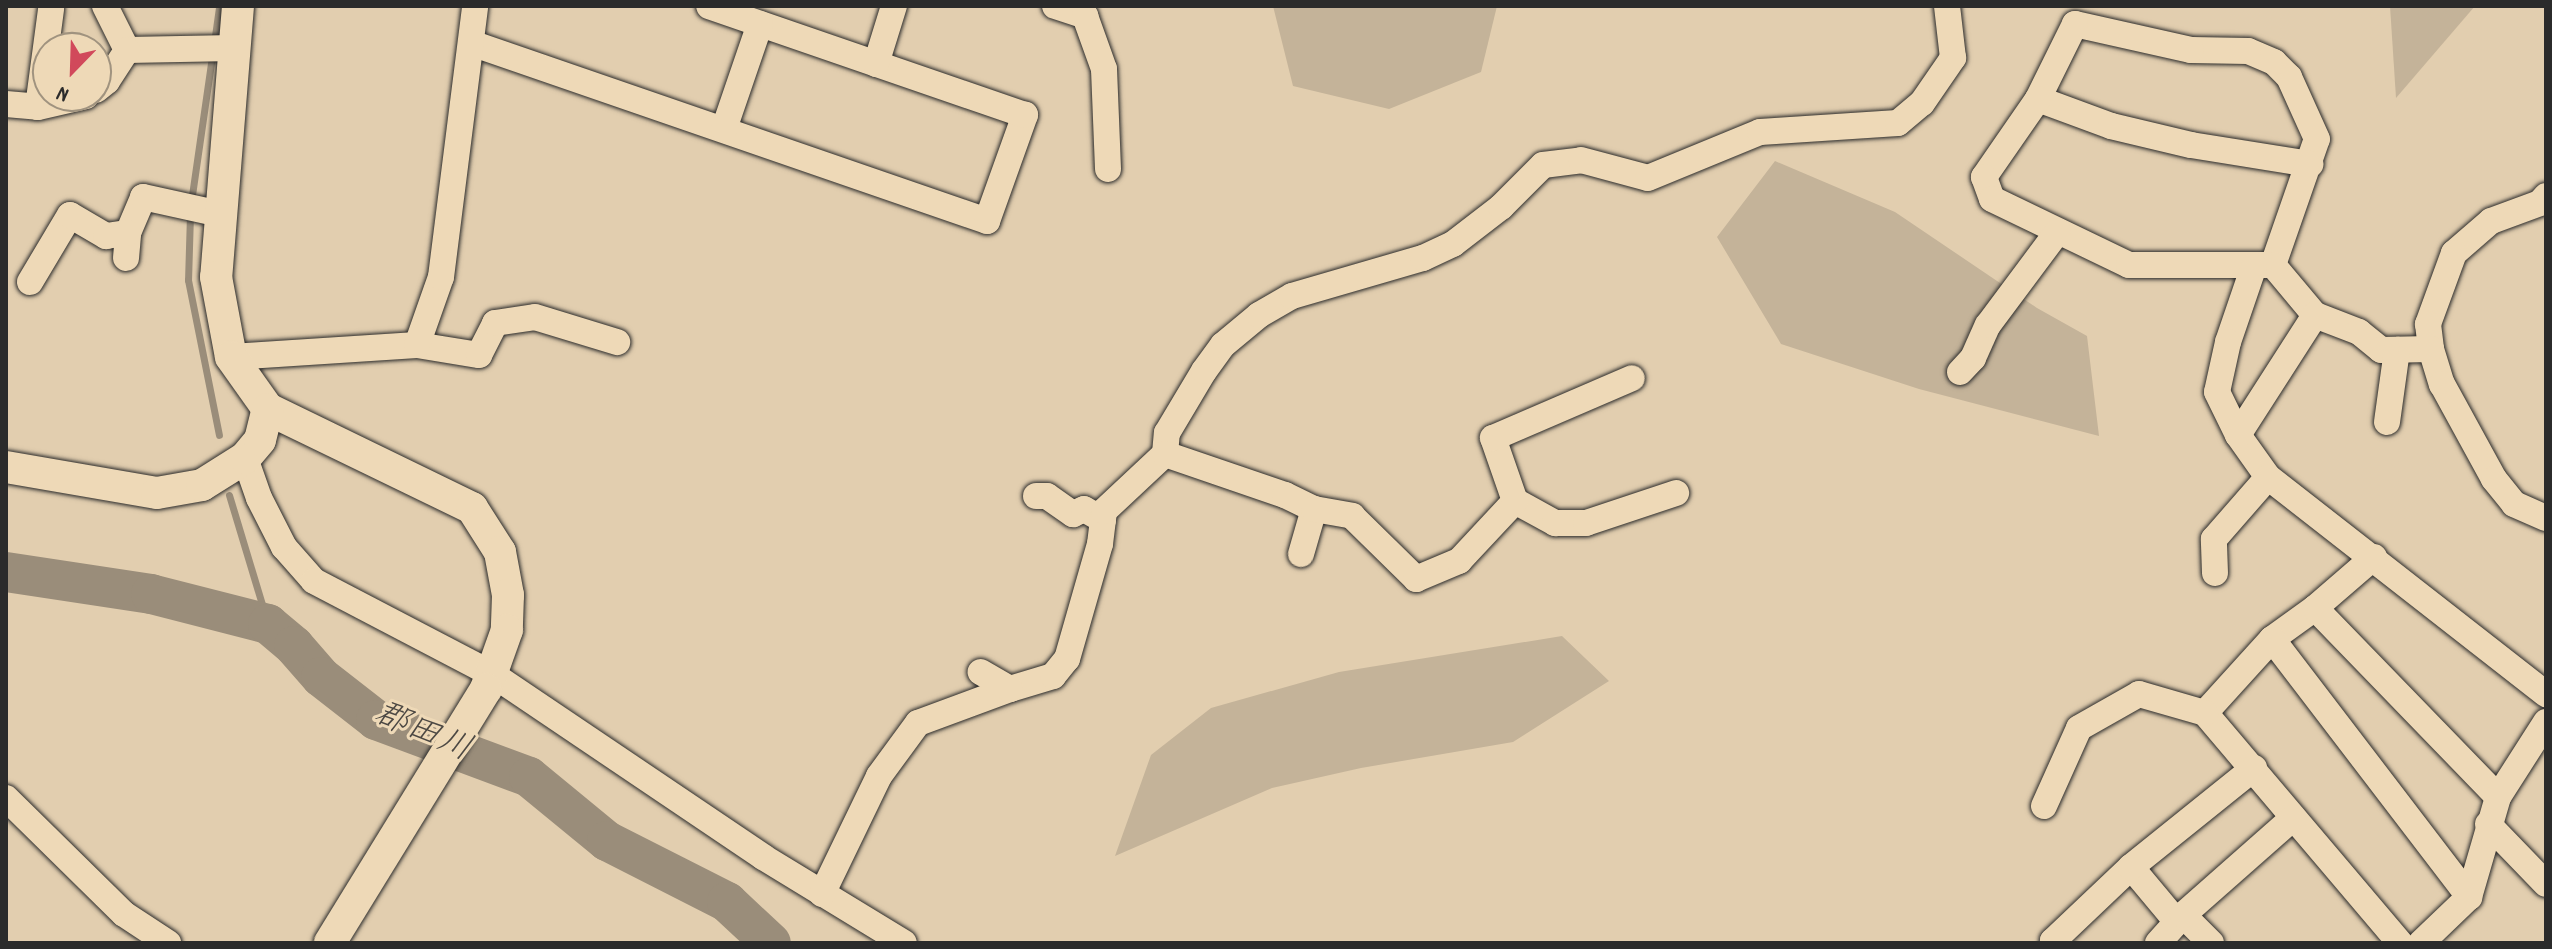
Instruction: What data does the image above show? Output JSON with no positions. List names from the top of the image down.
{
  "water": ["郡田川"],
  "north": "bottom left"
}
